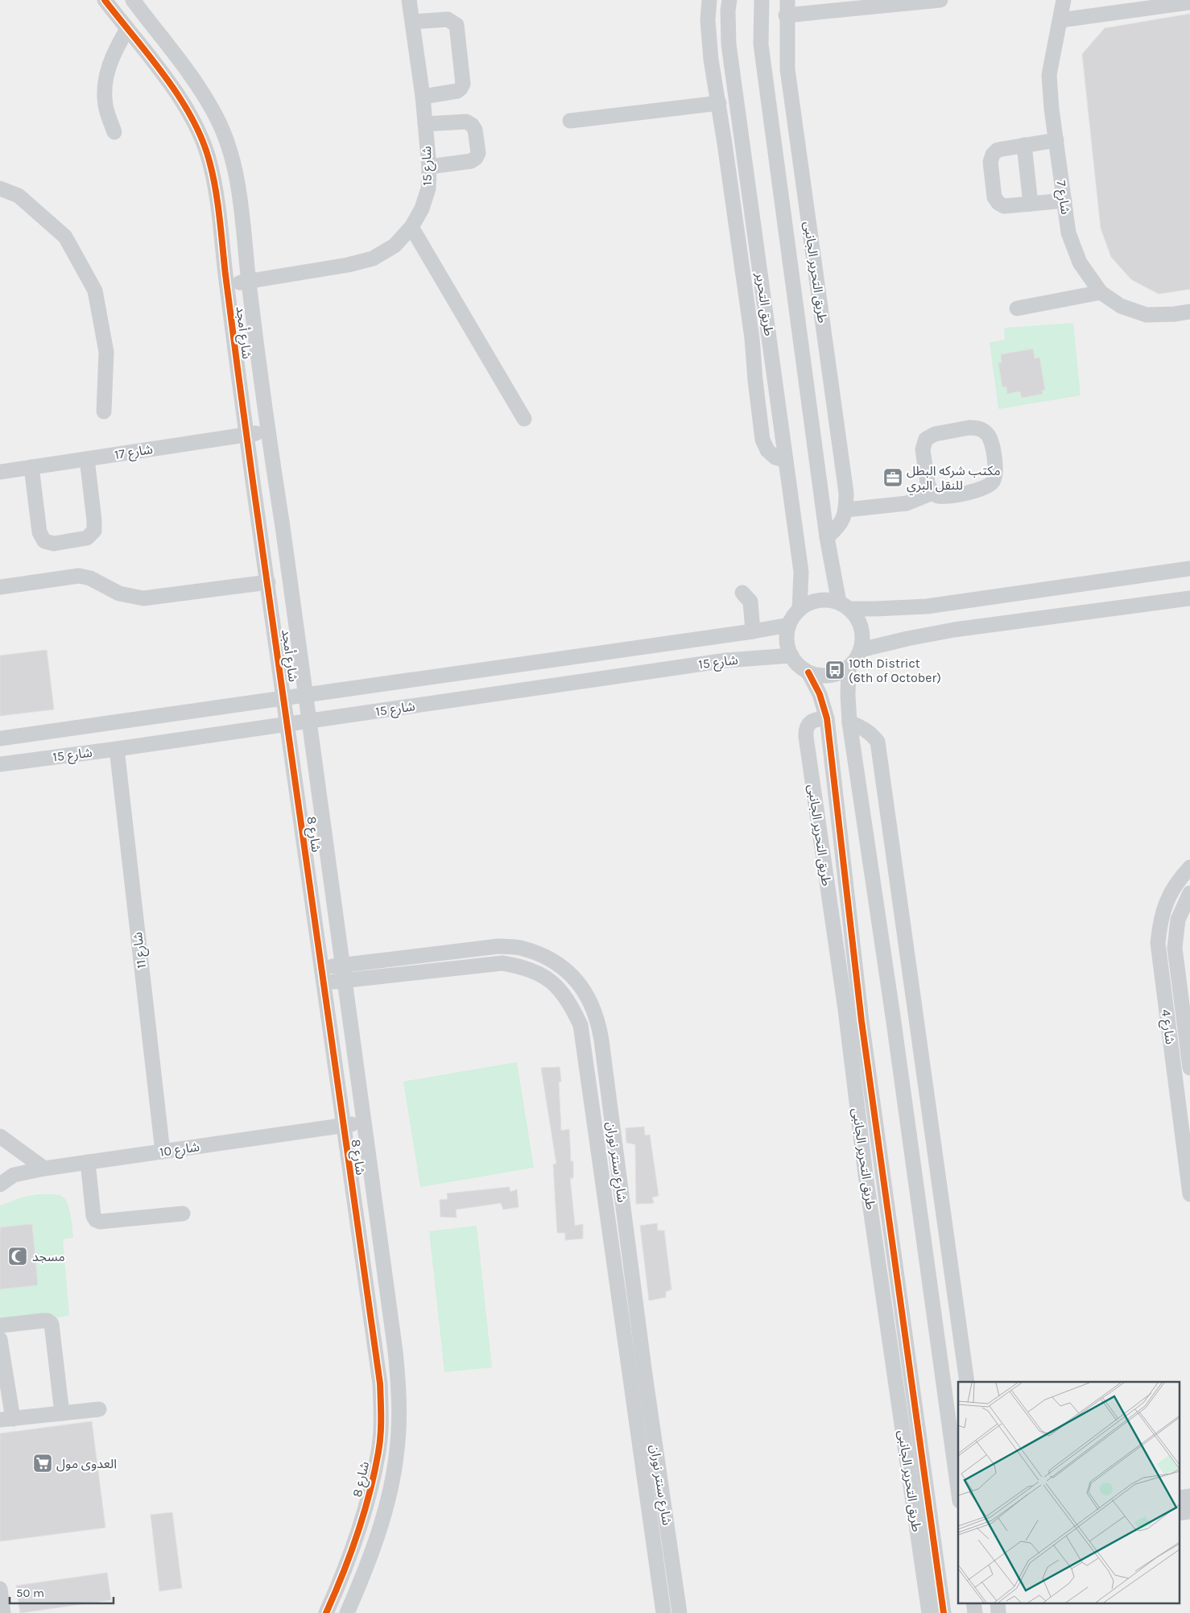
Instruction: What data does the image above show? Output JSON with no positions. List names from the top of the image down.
{
  "streets": {
    "street": [
      "شارع 15",
      "شارع 7",
      "طريق التحرير الجانبى",
      "طريق التحرير",
      "شارع أمجد",
      "شارع 17",
      "شارع 8",
      "شارع 11",
      "شارع 4",
      "شارع 10",
      "شارع سنتر نوران"
    ]
  },
  "crossings": [
    ["شارع 15", "طريق التحرير"],
    ["شارع 15", "شارع أمجد"],
    ["شارع 15", "شارع 8"],
    ["شارع 15", "شارع 11"],
    ["شارع أمجد", "شارع 17"],
    ["شارع أمجد", "شارع 8"],
    ["شارع 8", "شارع 10"],
    ["شارع 8", "شارع سنتر نوران"],
    ["شارع 11", "شارع 10"]
  ],
  "places": {
    "office": ["مكتب شركه البطل للنقل البري"],
    "bus stop": ["10th District (6th of October)"],
    "mosque": ["مسجد"],
    "supermarket": ["العدوى مول"]
  },
  "scale_bar": "50 m"
}
